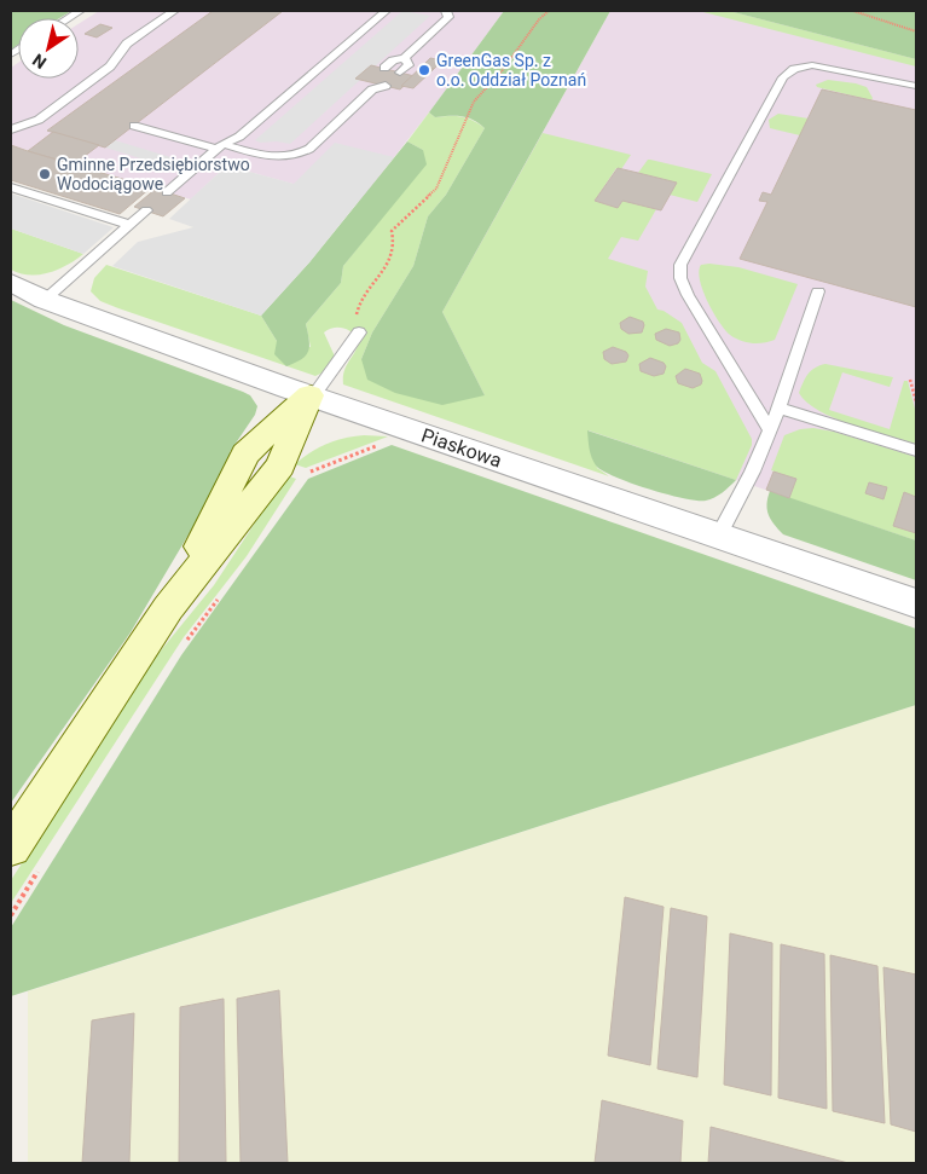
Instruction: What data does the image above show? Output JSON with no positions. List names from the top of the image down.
{
  "streets": {
    "street": ["Piaskowa"]
  },
  "places": ["GreenGas Sp. z o.o. Oddział Poznań", "Gminne Przedsiębiorstwo Wodociągowe"],
  "north": "bottom left"
}
